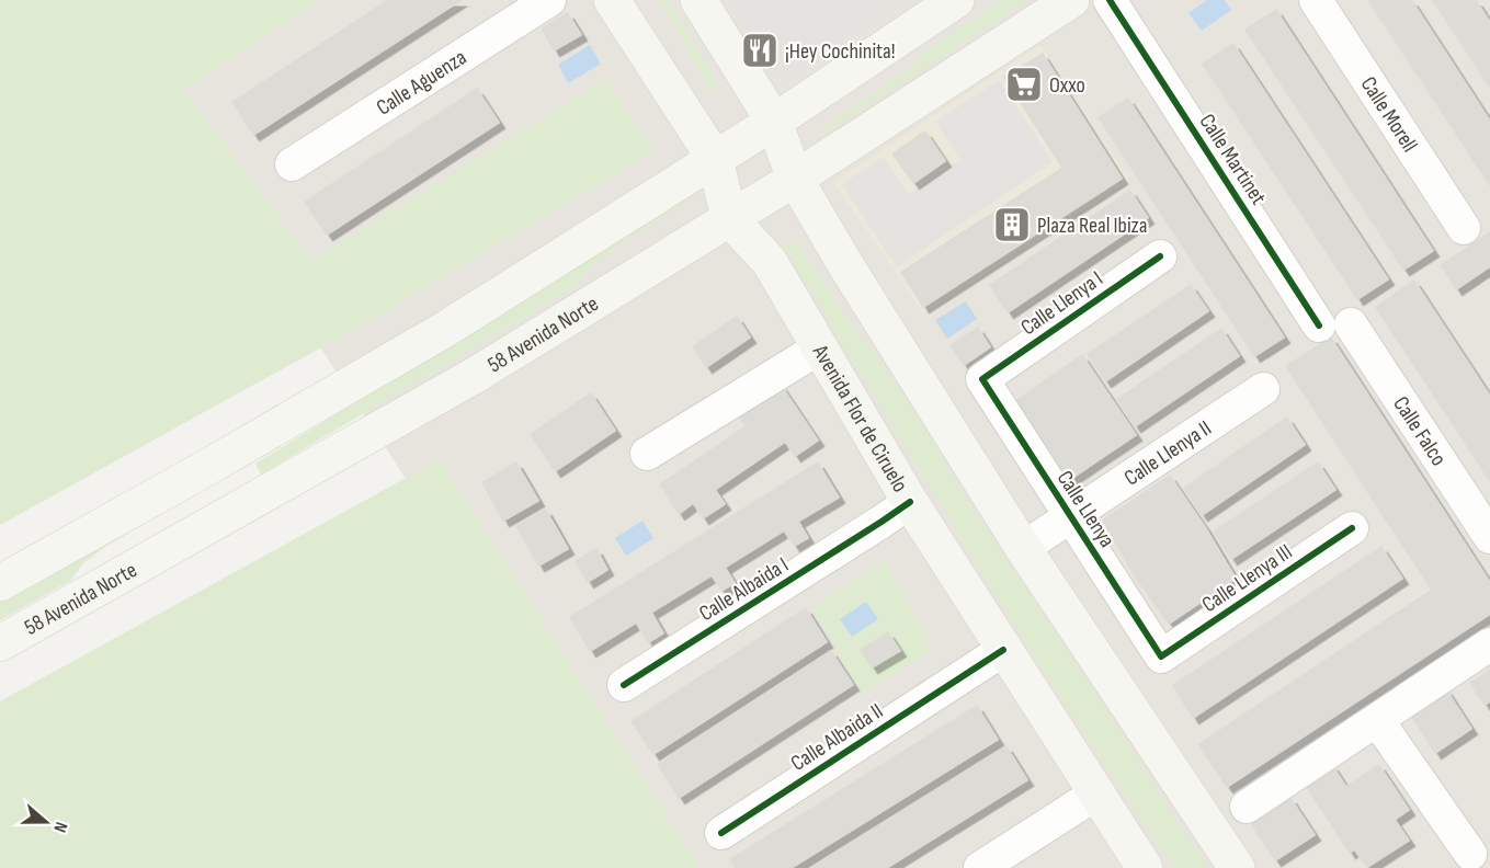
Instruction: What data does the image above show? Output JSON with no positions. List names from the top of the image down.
{
  "streets": {
    "main road": ["58 Avenida Norte", "Avenida Flor de Ciruelo"],
    "street": [
      "Calle Aguenza",
      "Calle Morell",
      "Calle Martinet",
      "Calle Llenya I",
      "Calle Falco",
      "Calle Llenya II",
      "Calle Llenya",
      "Calle Llenya III",
      "Calle Albaida I",
      "Calle Albaida II"
    ]
  },
  "crossings": [
    ["Calle Llenya I", "Calle Llenya"],
    ["58 Avenida Norte", "Avenida Flor de Ciruelo"],
    ["Avenida Flor de Ciruelo", "Calle Albaida I"],
    ["Avenida Flor de Ciruelo", "Calle Albaida II"],
    ["Calle Llenya II", "Calle Llenya"],
    ["Calle Llenya", "Calle Llenya III"]
  ],
  "places": {
    "restaurant": ["¡Hey Cochinita!"],
    "supermarket": ["Oxxo"],
    "building": ["Plaza Real Ibiza"]
  },
  "north": "right"
}
